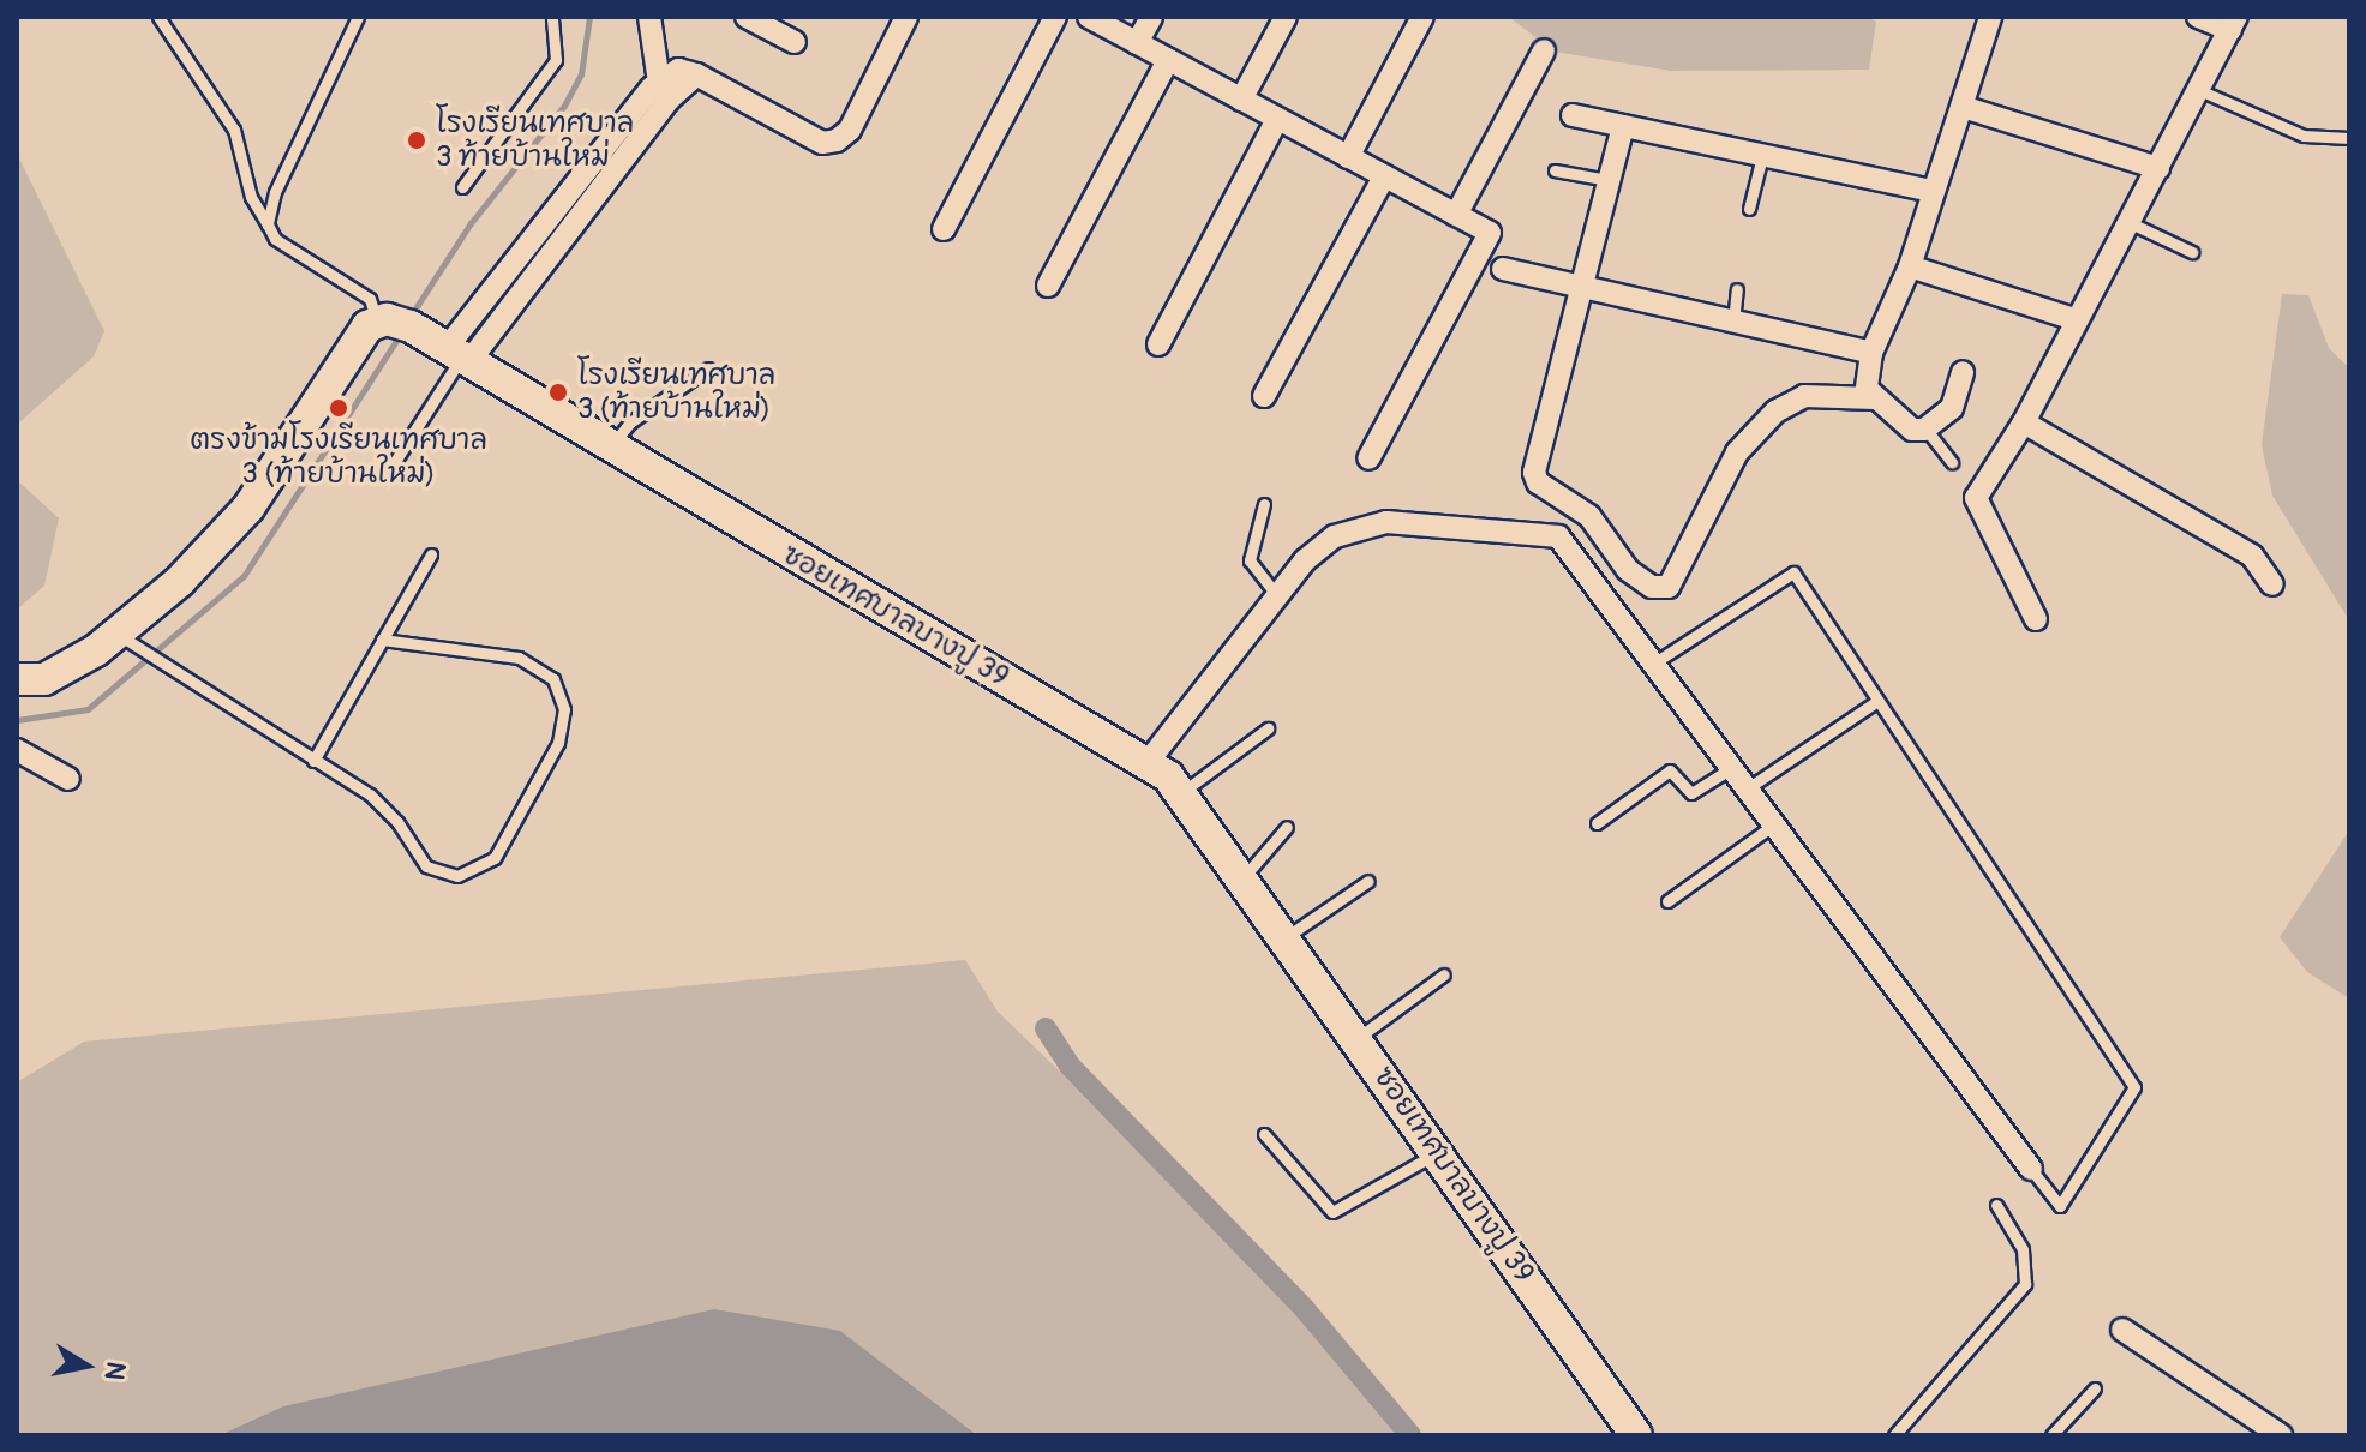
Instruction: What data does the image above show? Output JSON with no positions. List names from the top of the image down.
{
  "streets": {
    "street": ["ซอยเทศบาลบางปู 39"]
  },
  "places": ["โรงเรียนเทศบาล 3 ท้ายบ้านใหม่", "โรงเรียนเทศบาล 3 (ท้ายบ้านใหม่)", "ตรงข้ามโรงเรียนเทศบาล 3 (ท้ายบ้านใหม่)"],
  "north": "right"
}
